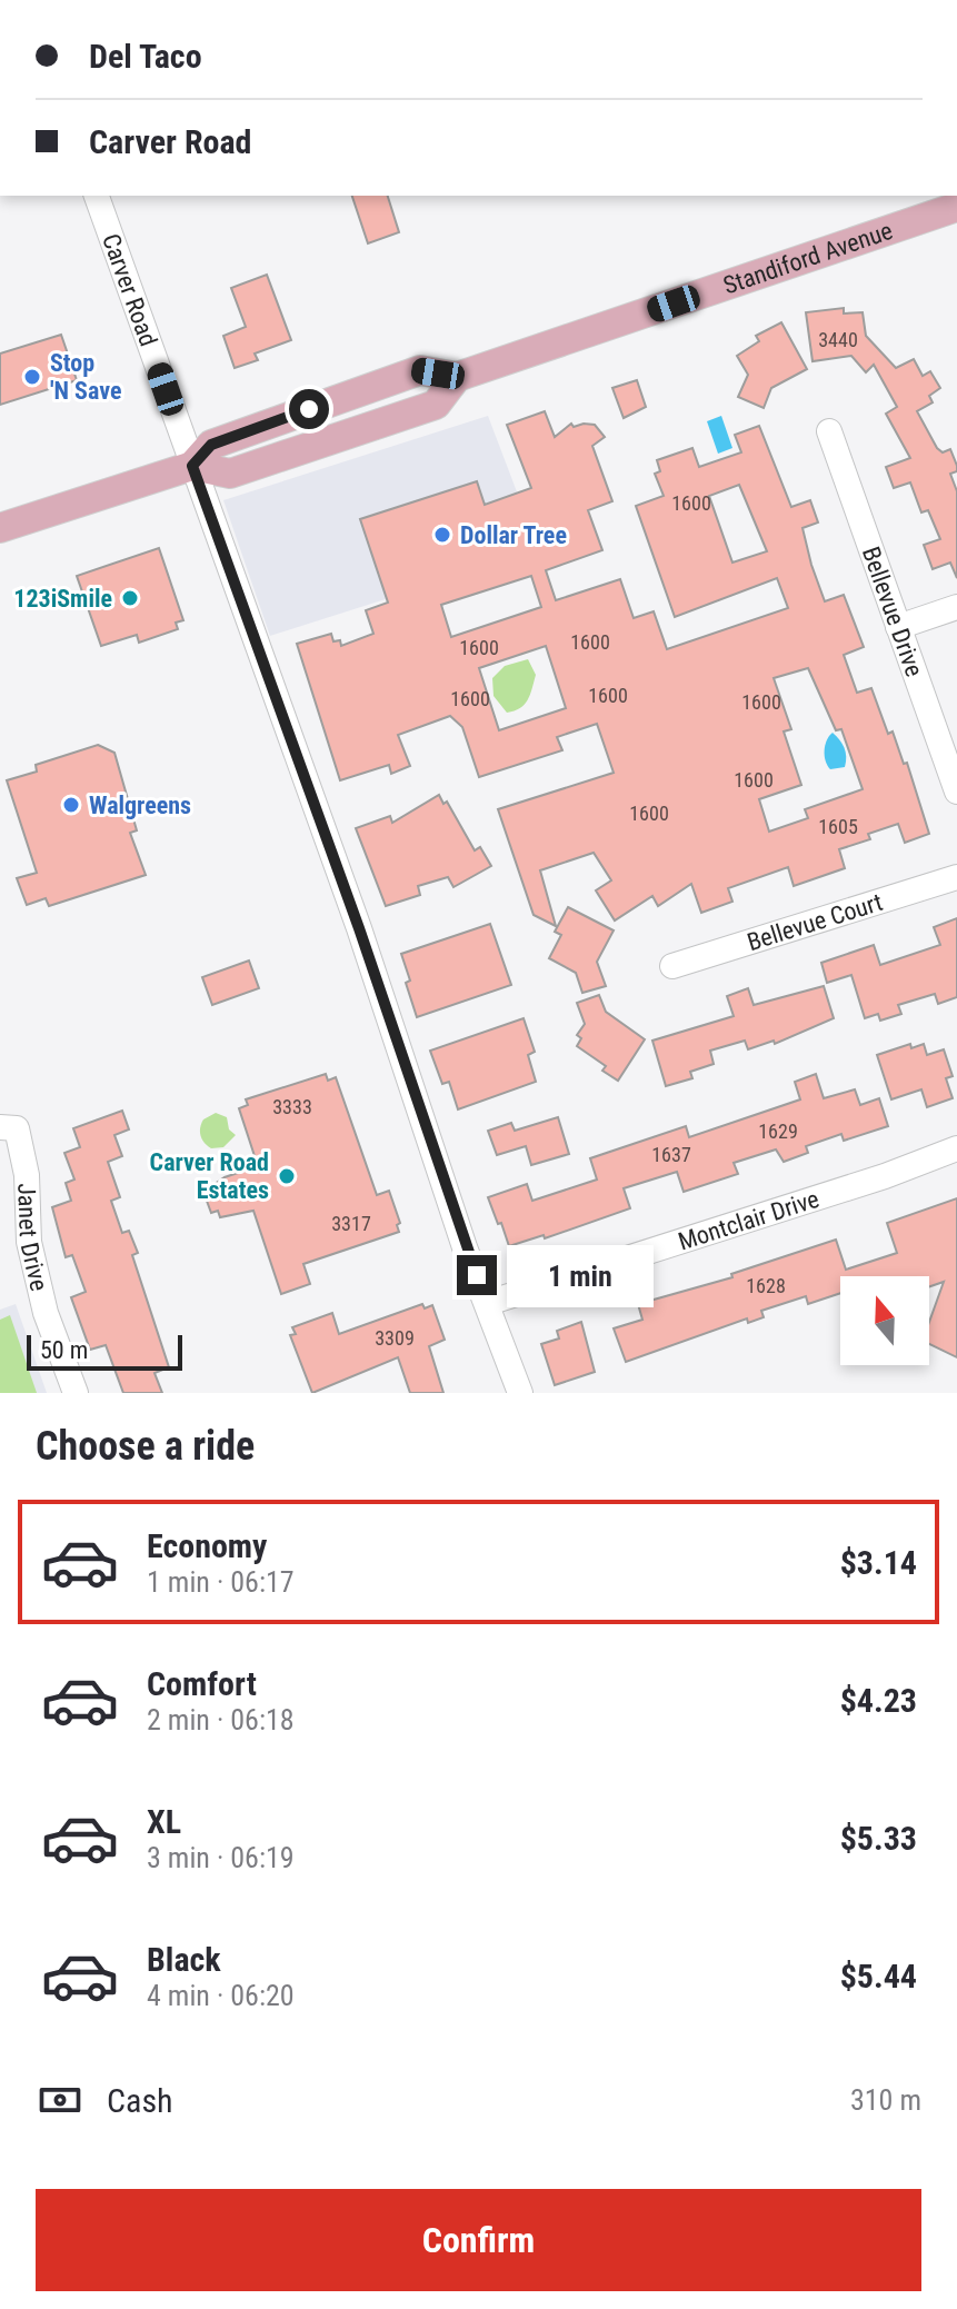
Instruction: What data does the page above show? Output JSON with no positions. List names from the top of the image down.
{
  "streets": {
    "main road": ["Standiford Avenue"],
    "street": [
      "Carver Road",
      "Bellevue Drive",
      "Bellevue Court",
      "Montclair Drive",
      "Janet Drive"
    ]
  },
  "crossings": [
    ["Standiford Avenue", "Carver Road"],
    ["Carver Road", "Montclair Drive"]
  ],
  "places": [
    "Stop 'N Save",
    "Dollar Tree",
    "123iSmile",
    "Walgreens",
    "Carver Road Estates"
  ],
  "house_numbers": [
    "3440",
    "1600",
    "1600",
    "1600",
    "1600",
    "1600",
    "1600",
    "1600",
    "1600",
    "1605",
    "3333",
    "1629",
    "1637",
    "3317",
    "1628",
    "3309"
  ],
  "scale_bar": "50 m",
  "north": "top",
  "page": {
    "banner": ["Del Taco", "Carver Road"],
    "bubble": "1 min",
    "scale": "50 m",
    "heading": "Choose a ride",
    "list": [
      {
        "name": "Economy",
        "note": "1 min · 06:17",
        "value": "$3.14"
      },
      {
        "name": "Comfort",
        "note": "2 min · 06:18",
        "value": "$4.23"
      },
      {
        "name": "XL",
        "note": "3 min · 06:19",
        "value": "$5.33"
      },
      {
        "name": "Black",
        "note": "4 min · 06:20",
        "value": "$5.44"
      }
    ],
    "pay": ["Cash", "310 m"],
    "buttons": "Confirm"
  }
}
